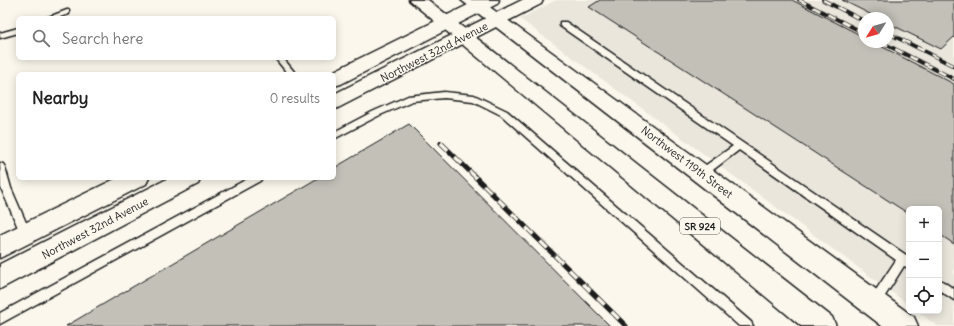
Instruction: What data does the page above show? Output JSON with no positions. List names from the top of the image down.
{
  "streets": {
    "main road": ["Northwest 32nd Avenue", "Northwest 119th Street", "SR 924"]
  },
  "crossings": [
    ["Northwest 32nd Avenue", "Northwest 119th Street"],
    ["Northwest 32nd Avenue", "SR 924"]
  ],
  "north": "bottom left",
  "page": {
    "search": "Search here",
    "heading": ["Nearby", "0 results"],
    "map_buttons": ["+", "−"]
  }
}
